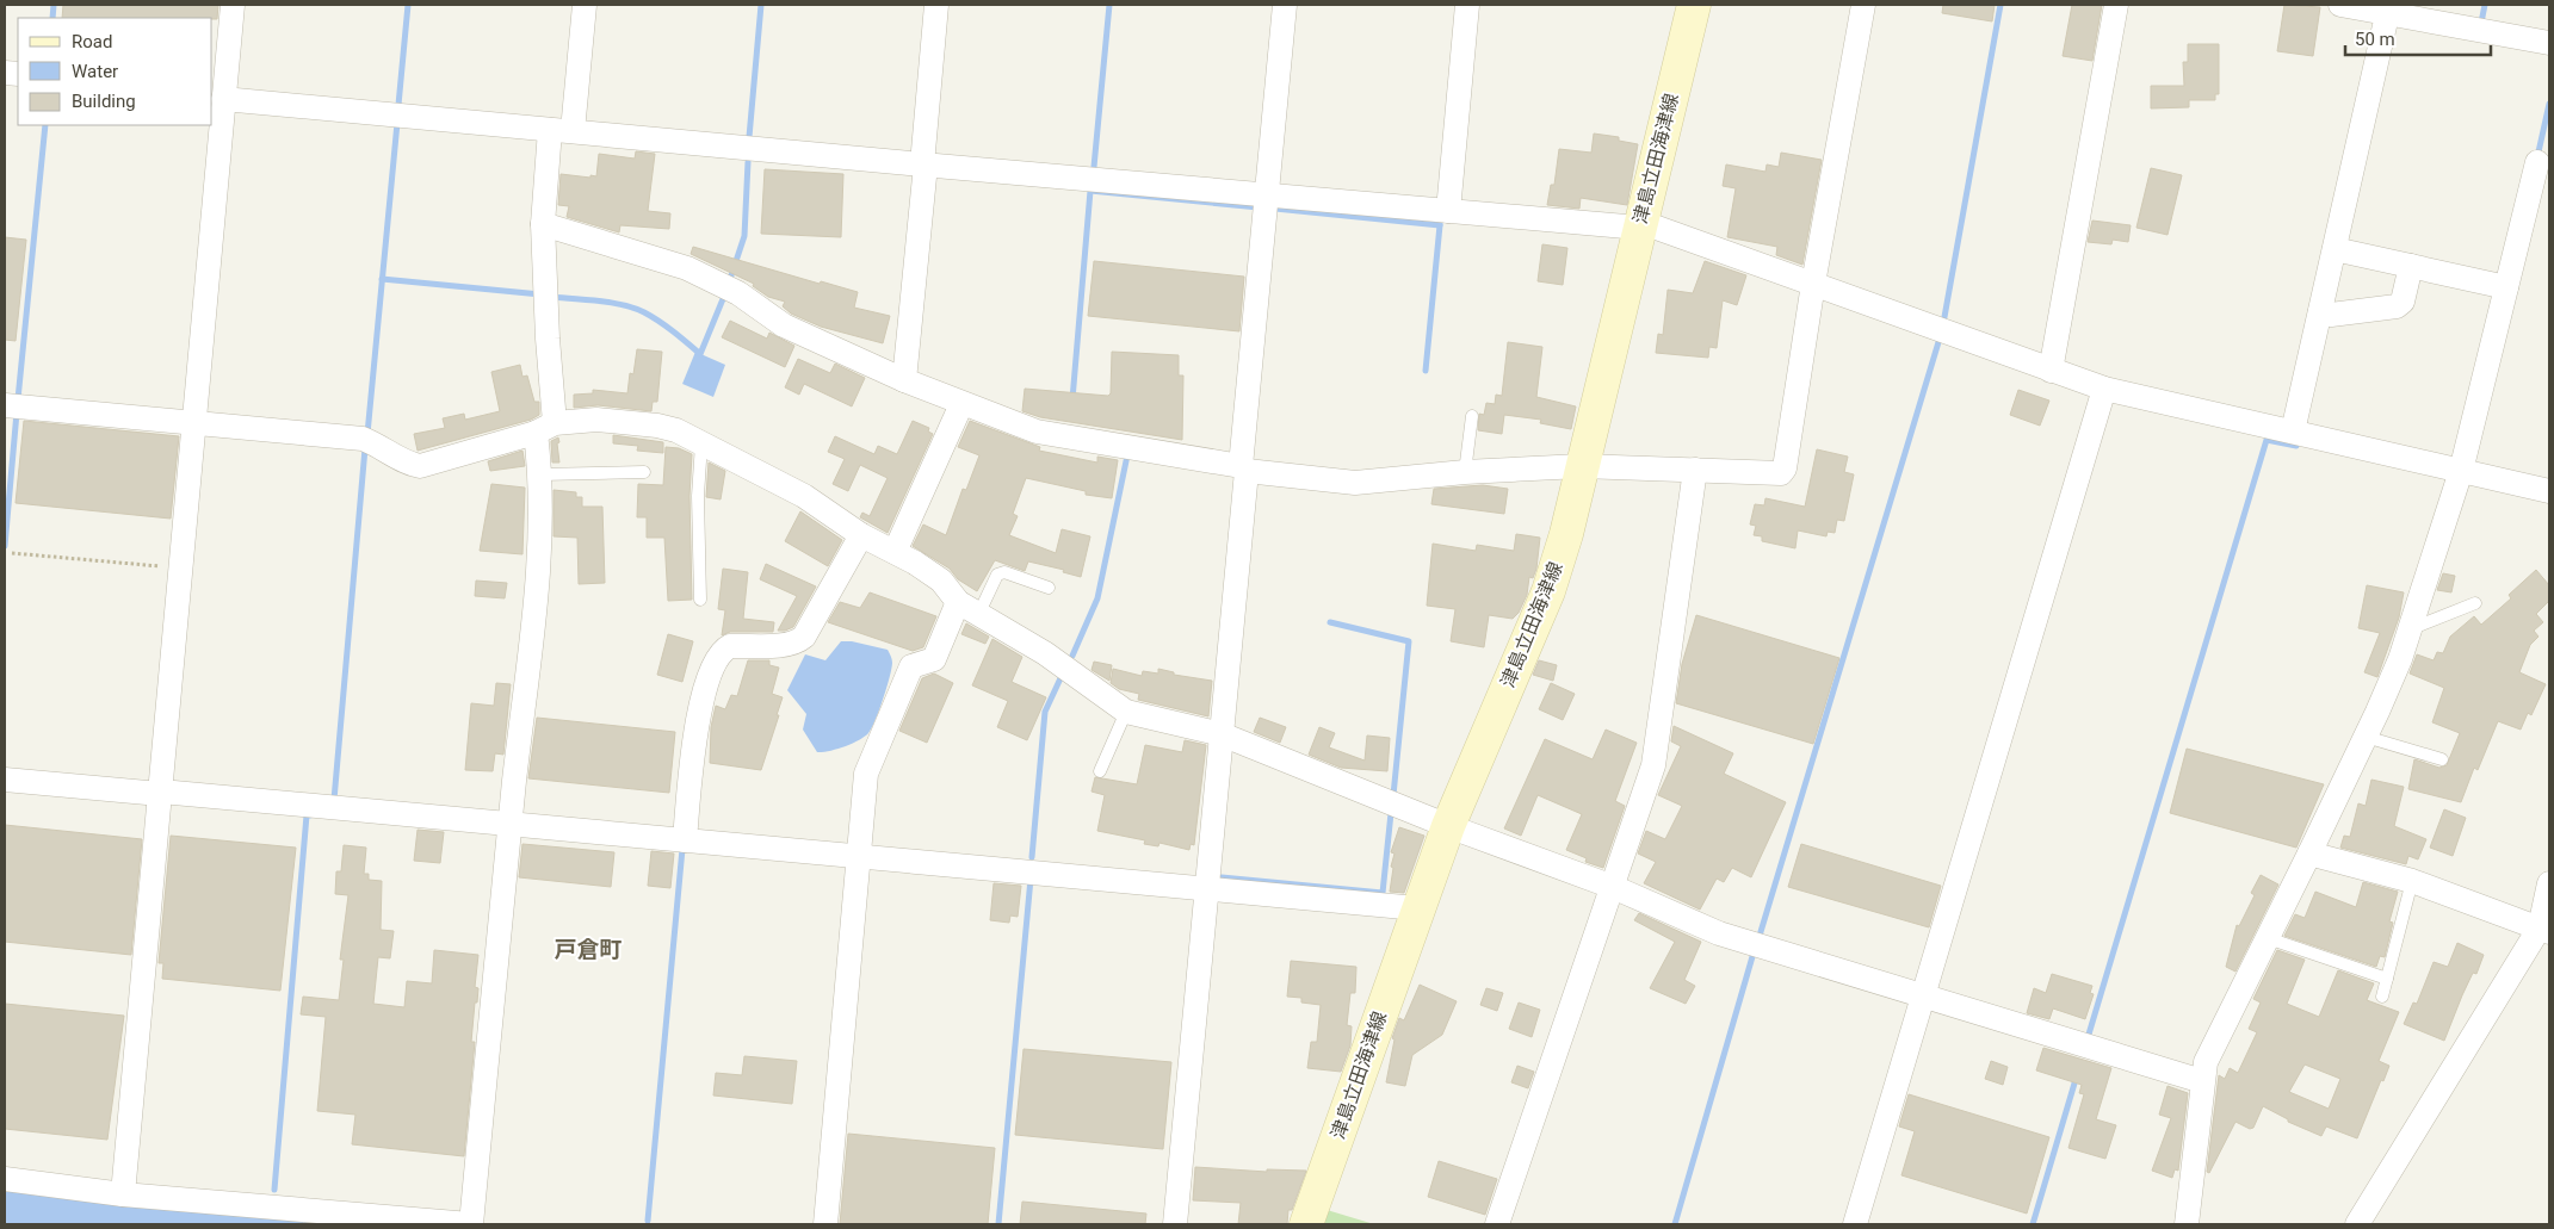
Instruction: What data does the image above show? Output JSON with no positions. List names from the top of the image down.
{
  "streets": {
    "main road": ["津島立田海津線"]
  },
  "districts": ["戸倉町"],
  "legend": ["Road", "Water", "Building"],
  "scale_bar": "50 m"
}
